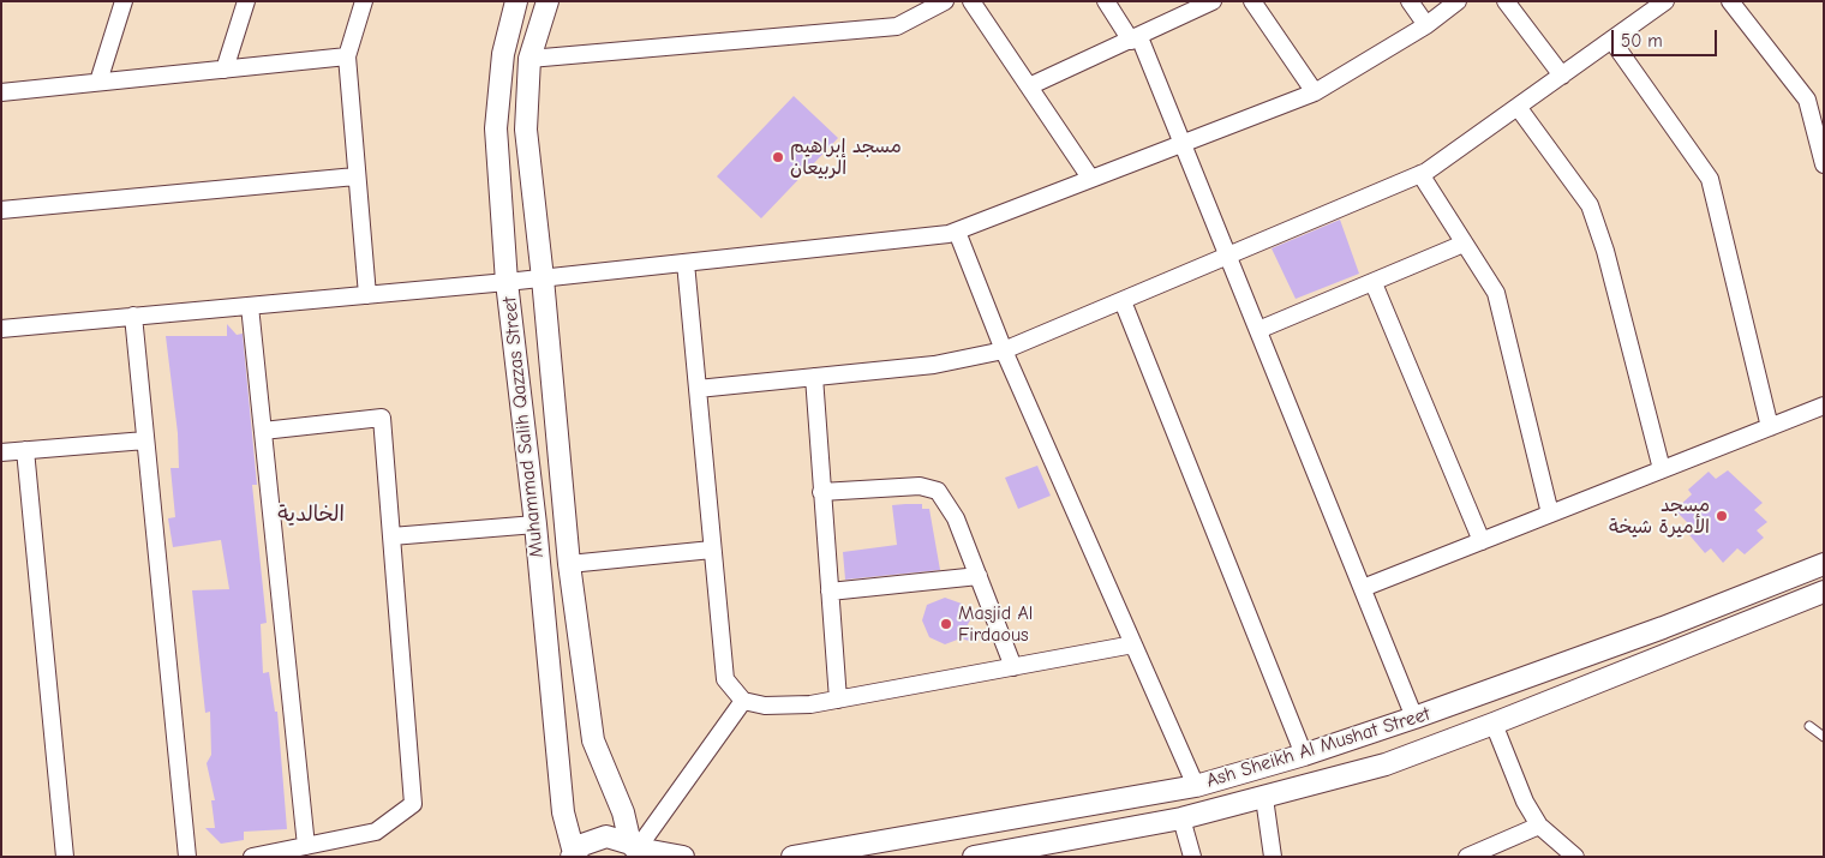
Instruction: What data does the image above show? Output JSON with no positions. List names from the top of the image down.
{
  "streets": {
    "street": ["Muhammad Salih Qazzas Street", "Ash Sheikh Al Mushat Street"]
  },
  "districts": ["الخالدية"],
  "places": ["مسجد إبراهيم الربيعان", "مسجد الأميرة شيخة", "Masjid Al Firdaous"],
  "scale_bar": "50 m"
}
